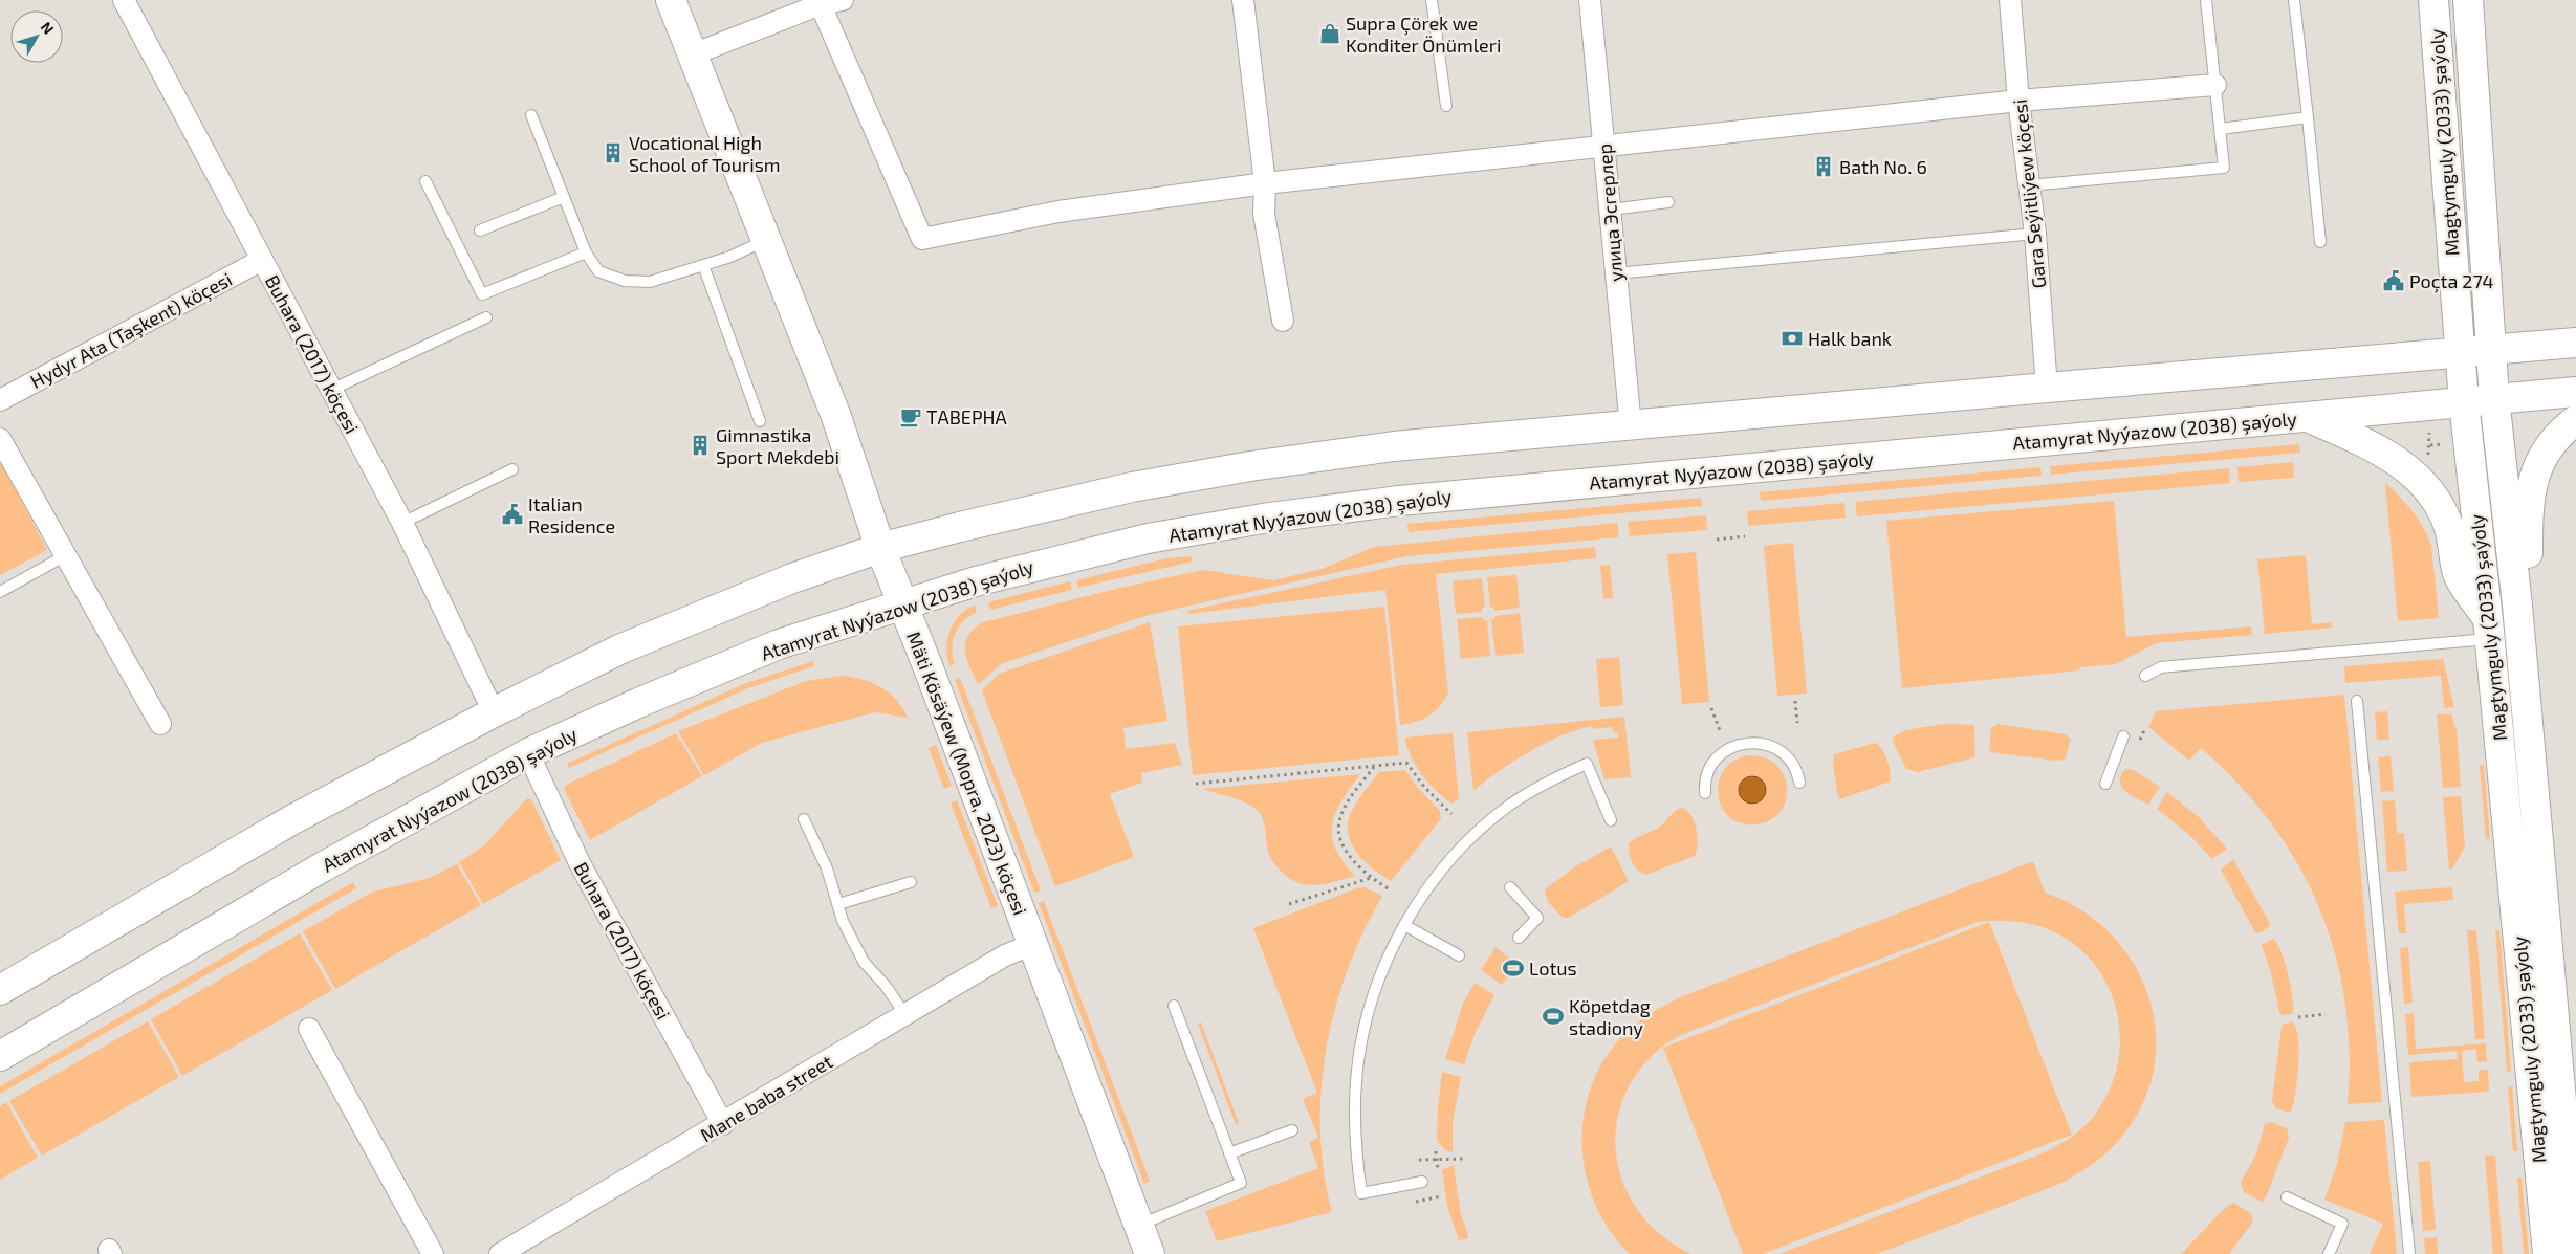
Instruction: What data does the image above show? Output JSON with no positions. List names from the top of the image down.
{
  "streets": {
    "main road": ["Magtymguly (2033) şaýoly", "Atamyrat Nyýazow (2038) şaýoly", "Mäti Kösäýew (Mopra, 2023) köçesi"],
    "street": [
      "Gara Seýitliýew köçesi",
      "улица Эсгерлер",
      "Hydyr Ata (Taşkent) köçesi",
      "Buhara (2017) köçesi",
      "Mane baba street"
    ]
  },
  "crossings": [
    ["Magtymguly (2033) şaýoly", "Atamyrat Nyýazow (2038) şaýoly"],
    ["Hydyr Ata (Taşkent) köçesi", "Buhara (2017) köçesi"],
    ["Buhara (2017) köçesi", "Atamyrat Nyýazow (2038) şaýoly"],
    ["Buhara (2017) köçesi", "Mane baba street"],
    ["Atamyrat Nyýazow (2038) şaýoly", "Mäti Kösäýew (Mopra, 2023) köçesi"],
    ["Mäti Kösäýew (Mopra, 2023) köçesi", "Mane baba street"]
  ],
  "places": {
    "shop": ["Supra Çörek we Konditer Önümleri"],
    "building": ["Vocational High School of Tourism", "Bath No. 6", "Gimnastika Sport Mekdebi"],
    "public building": ["Poçta 274", "Italian Residence"],
    "bank": ["Halk bank"],
    "cafe": ["ТАВЕРНА"],
    "sports": ["Lotus", "Köpetdag stadiony"]
  },
  "north": "top right"
}
